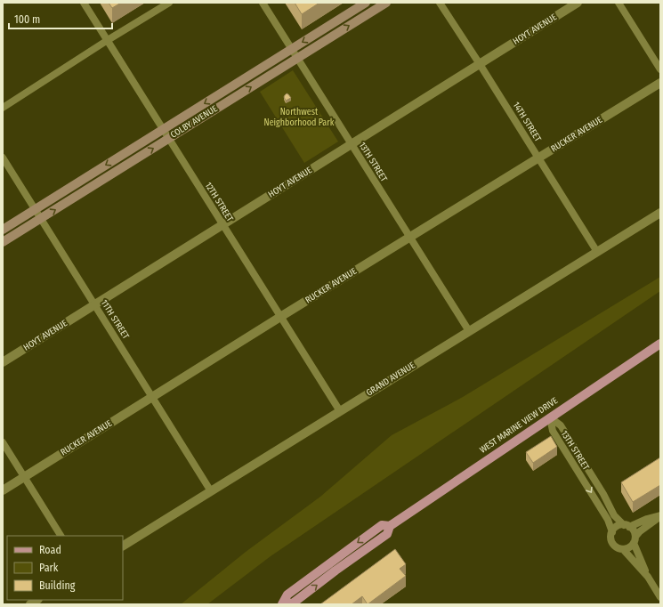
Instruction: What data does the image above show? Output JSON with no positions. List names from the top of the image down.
{
  "streets": {
    "main road": ["COLBY AVENUE", "WEST MARINE VIEW DRIVE"],
    "street": [
      "HOYT AVENUE",
      "14TH STREET",
      "RUCKER AVENUE",
      "13TH STREET",
      "12TH STREET",
      "11TH STREET",
      "GRAND AVENUE"
    ]
  },
  "crossings": [
    ["HOYT AVENUE", "14TH STREET"],
    ["HOYT AVENUE", "13TH STREET"],
    ["HOYT AVENUE", "12TH STREET"],
    ["HOYT AVENUE", "11TH STREET"],
    ["COLBY AVENUE", "13TH STREET"],
    ["COLBY AVENUE", "12TH STREET"],
    ["COLBY AVENUE", "11TH STREET"],
    ["14TH STREET", "RUCKER AVENUE"],
    ["14TH STREET", "GRAND AVENUE"],
    ["RUCKER AVENUE", "13TH STREET"],
    ["RUCKER AVENUE", "12TH STREET"],
    ["RUCKER AVENUE", "11TH STREET"],
    ["13TH STREET", "GRAND AVENUE"],
    ["13TH STREET", "WEST MARINE VIEW DRIVE"],
    ["12TH STREET", "GRAND AVENUE"],
    ["11TH STREET", "GRAND AVENUE"]
  ],
  "parks": ["Northwest Neighborhood Park"],
  "legend": ["Road", "Park", "Building"],
  "scale_bar": "100 m"
}
